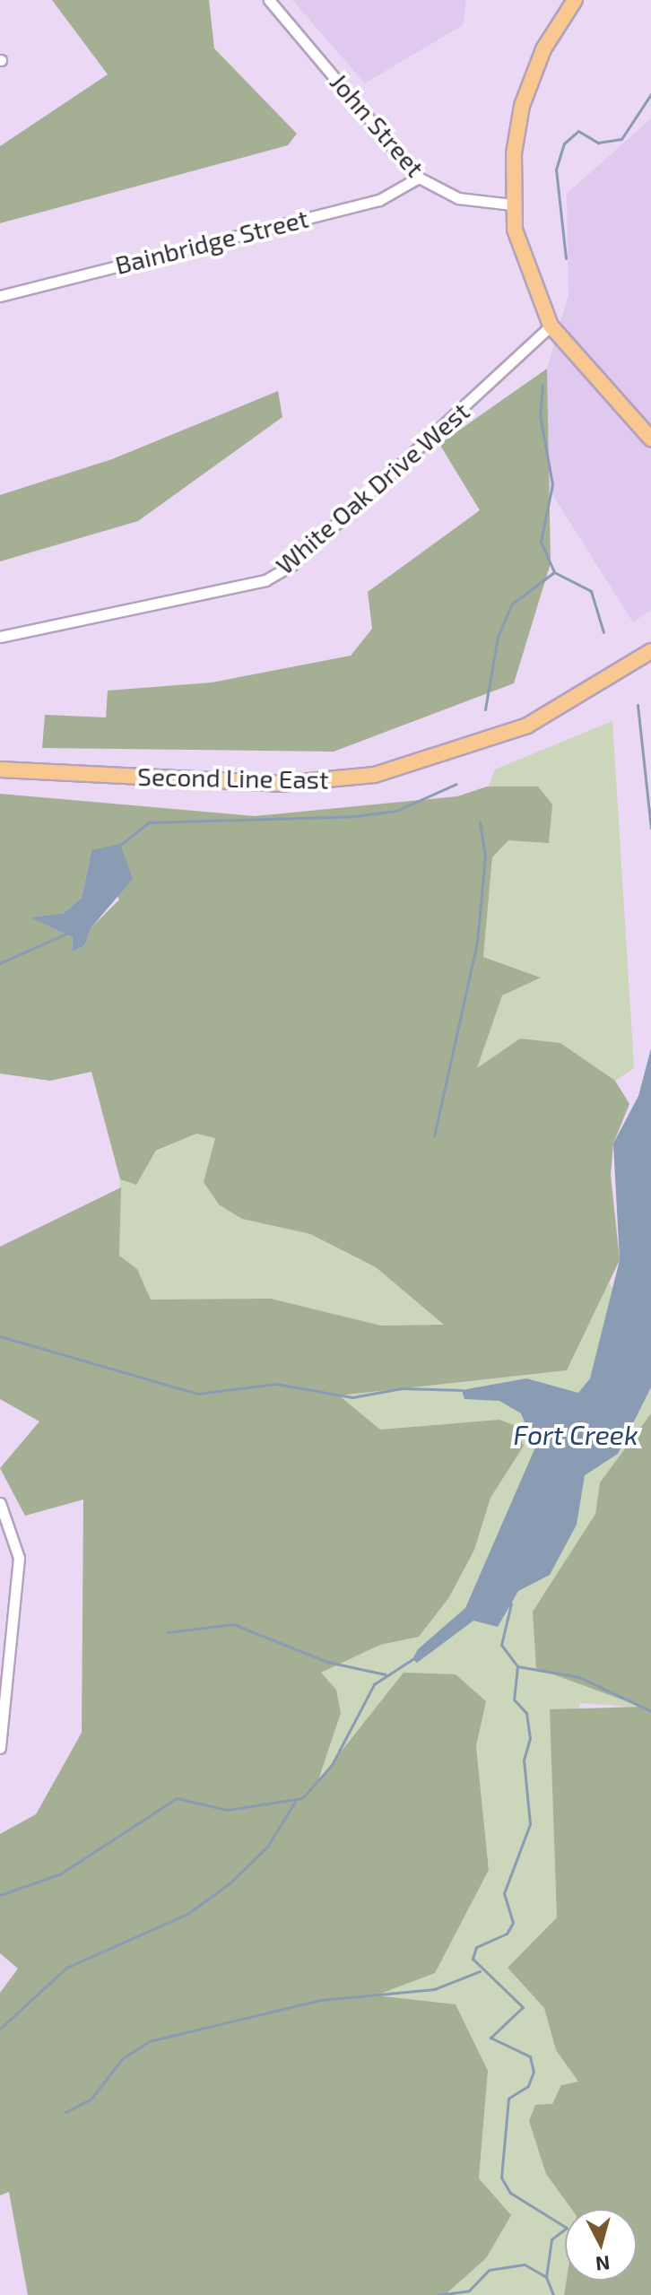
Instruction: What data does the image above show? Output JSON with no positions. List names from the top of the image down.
{
  "streets": {
    "highway": ["Second Line East"],
    "street": ["John Street", "Bainbridge Street", "White Oak Drive West"]
  },
  "crossings": [
    ["John Street", "Bainbridge Street"]
  ],
  "water": ["Fort Creek"],
  "north": "bottom"
}
